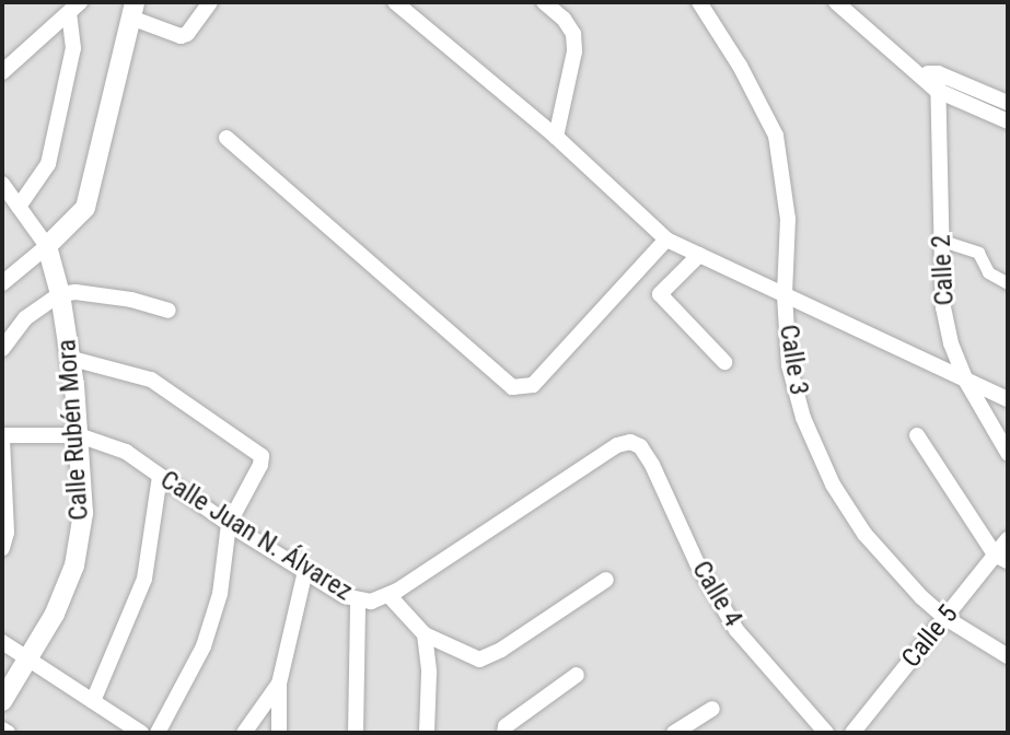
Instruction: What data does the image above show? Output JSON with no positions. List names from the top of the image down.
{
  "streets": {
    "street": [
      "Calle 2",
      "Calle 3",
      "Calle Rubén Mora",
      "Calle Juan N. Álvarez",
      "Calle 4",
      "Calle 5"
    ]
  },
  "crossings": [
    ["Calle 3", "Calle 5"],
    ["Calle Rubén Mora", "Calle Juan N. Álvarez"],
    ["Calle Juan N. Álvarez", "Calle 4"]
  ]
}
